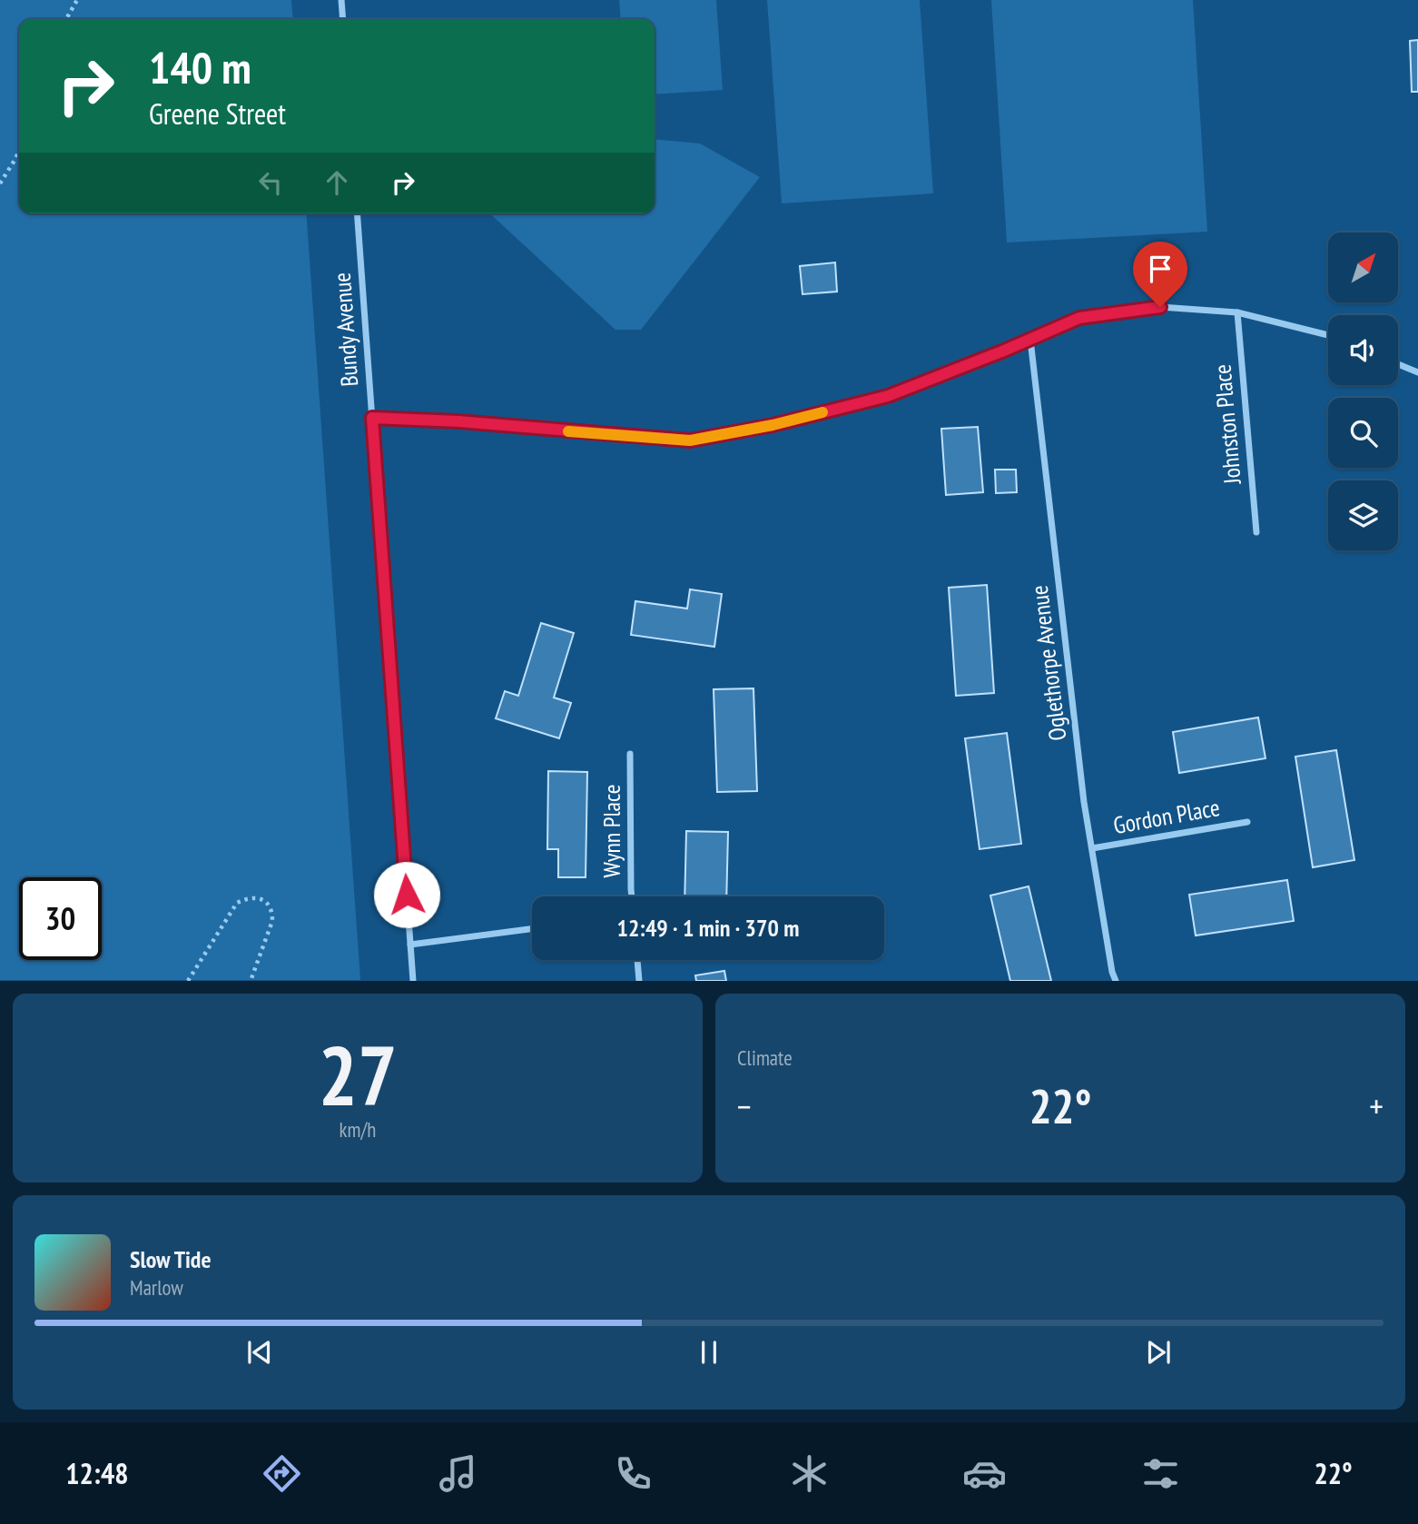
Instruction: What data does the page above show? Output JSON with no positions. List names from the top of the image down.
{
  "streets": {
    "street": [
      "Bundy Avenue",
      "Johnston Place",
      "Oglethorpe Avenue",
      "Gordon Place",
      "Wynn Place"
    ]
  },
  "crossings": [
    ["Oglethorpe Avenue", "Gordon Place"]
  ],
  "north": "top right",
  "page": {
    "turn": ["140 m", "Greene Street"],
    "limit": "30",
    "trip": "12:49 · 1 min · 370 m",
    "tile": [
      ["27", "km/h"],
      "Climate"
    ],
    "heat": ["−", "22°", "+"],
    "song": ["Slow Tide", "Marlow"],
    "tabs": ["12:48", "22°"]
  }
}
